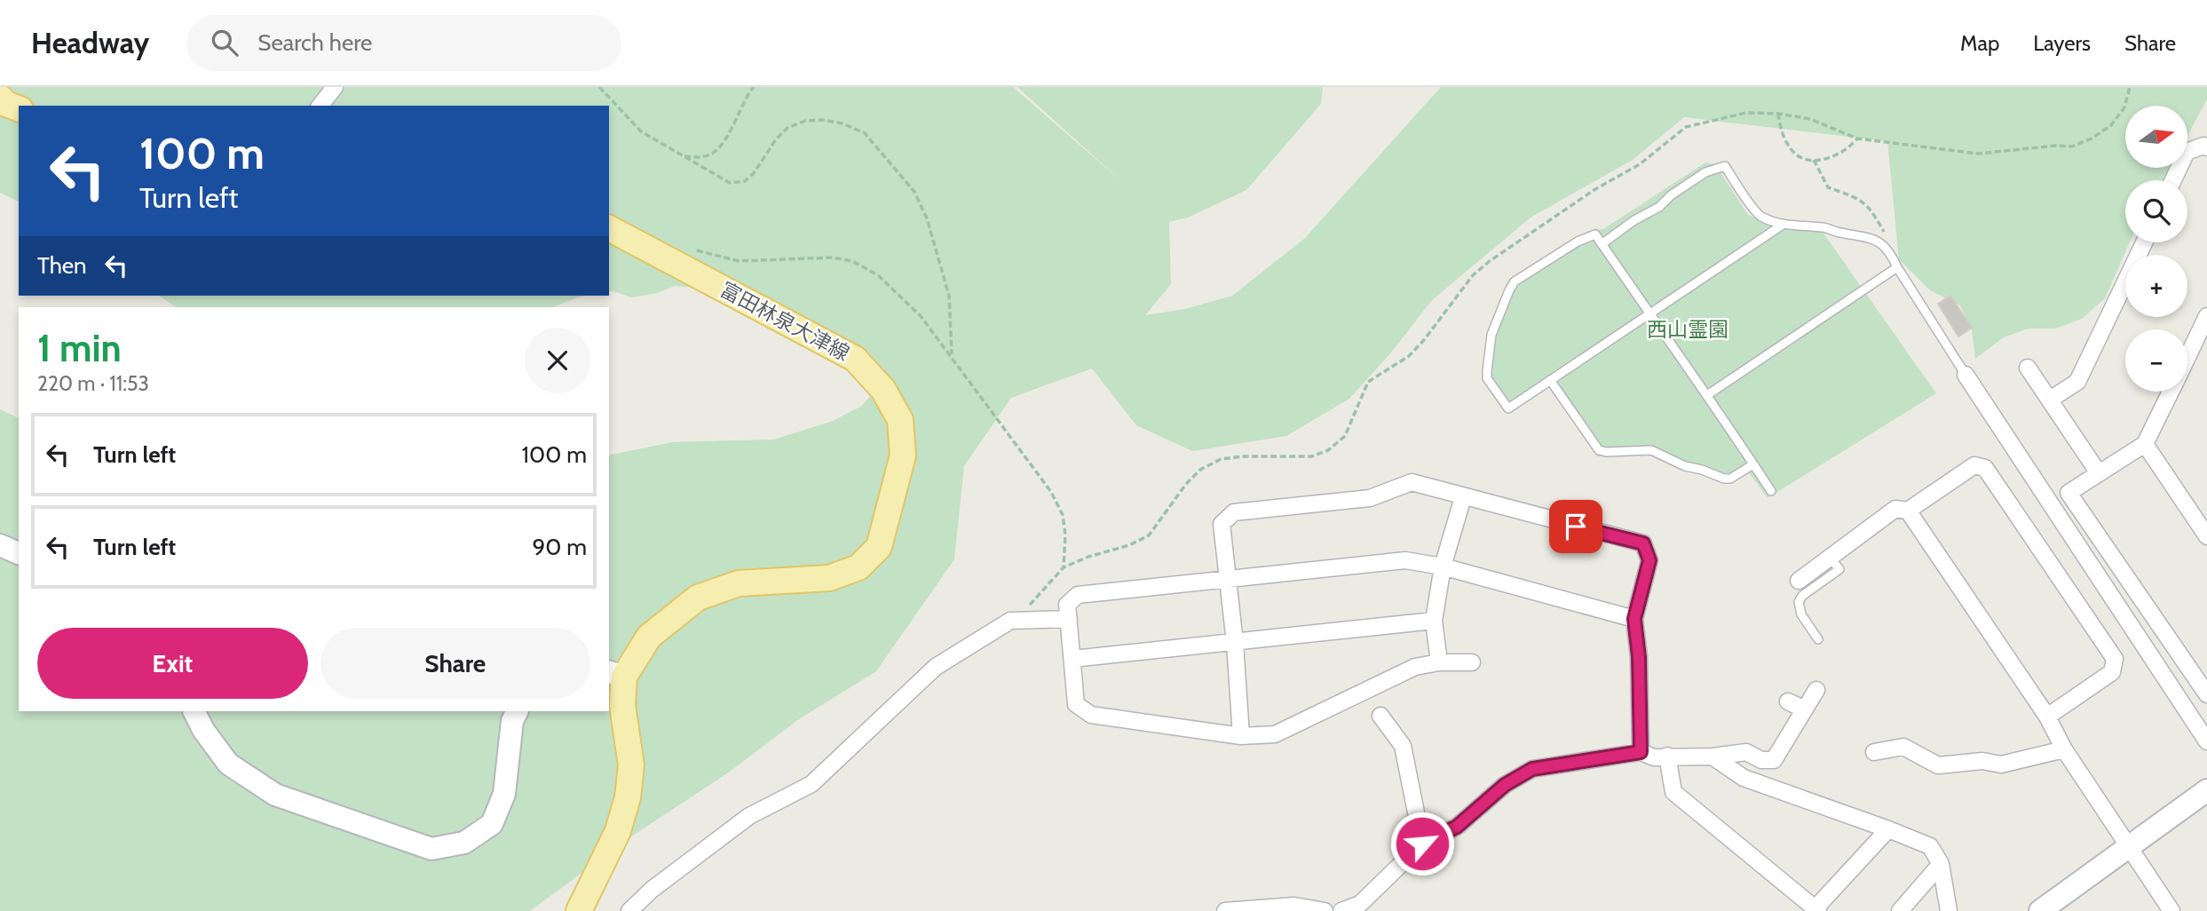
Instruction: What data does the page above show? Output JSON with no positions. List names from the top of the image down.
{
  "streets": {
    "main road": ["富田林泉大津線"]
  },
  "parks": ["西山霊園"],
  "north": "right",
  "page": {
    "header": "Headway",
    "search": "Search here",
    "nav": ["Map", "Layers", "Share"],
    "map_buttons": ["+", "−"],
    "turn": ["100 m", "Turn left"],
    "then": "Then",
    "heading": ["1 min", "220 m · 11:53"],
    "list": [
      {
        "name": "Turn left",
        "value": "100 m"
      },
      {
        "name": "Turn left",
        "value": "90 m"
      }
    ],
    "buttons": ["Exit", "Share"]
  }
}
